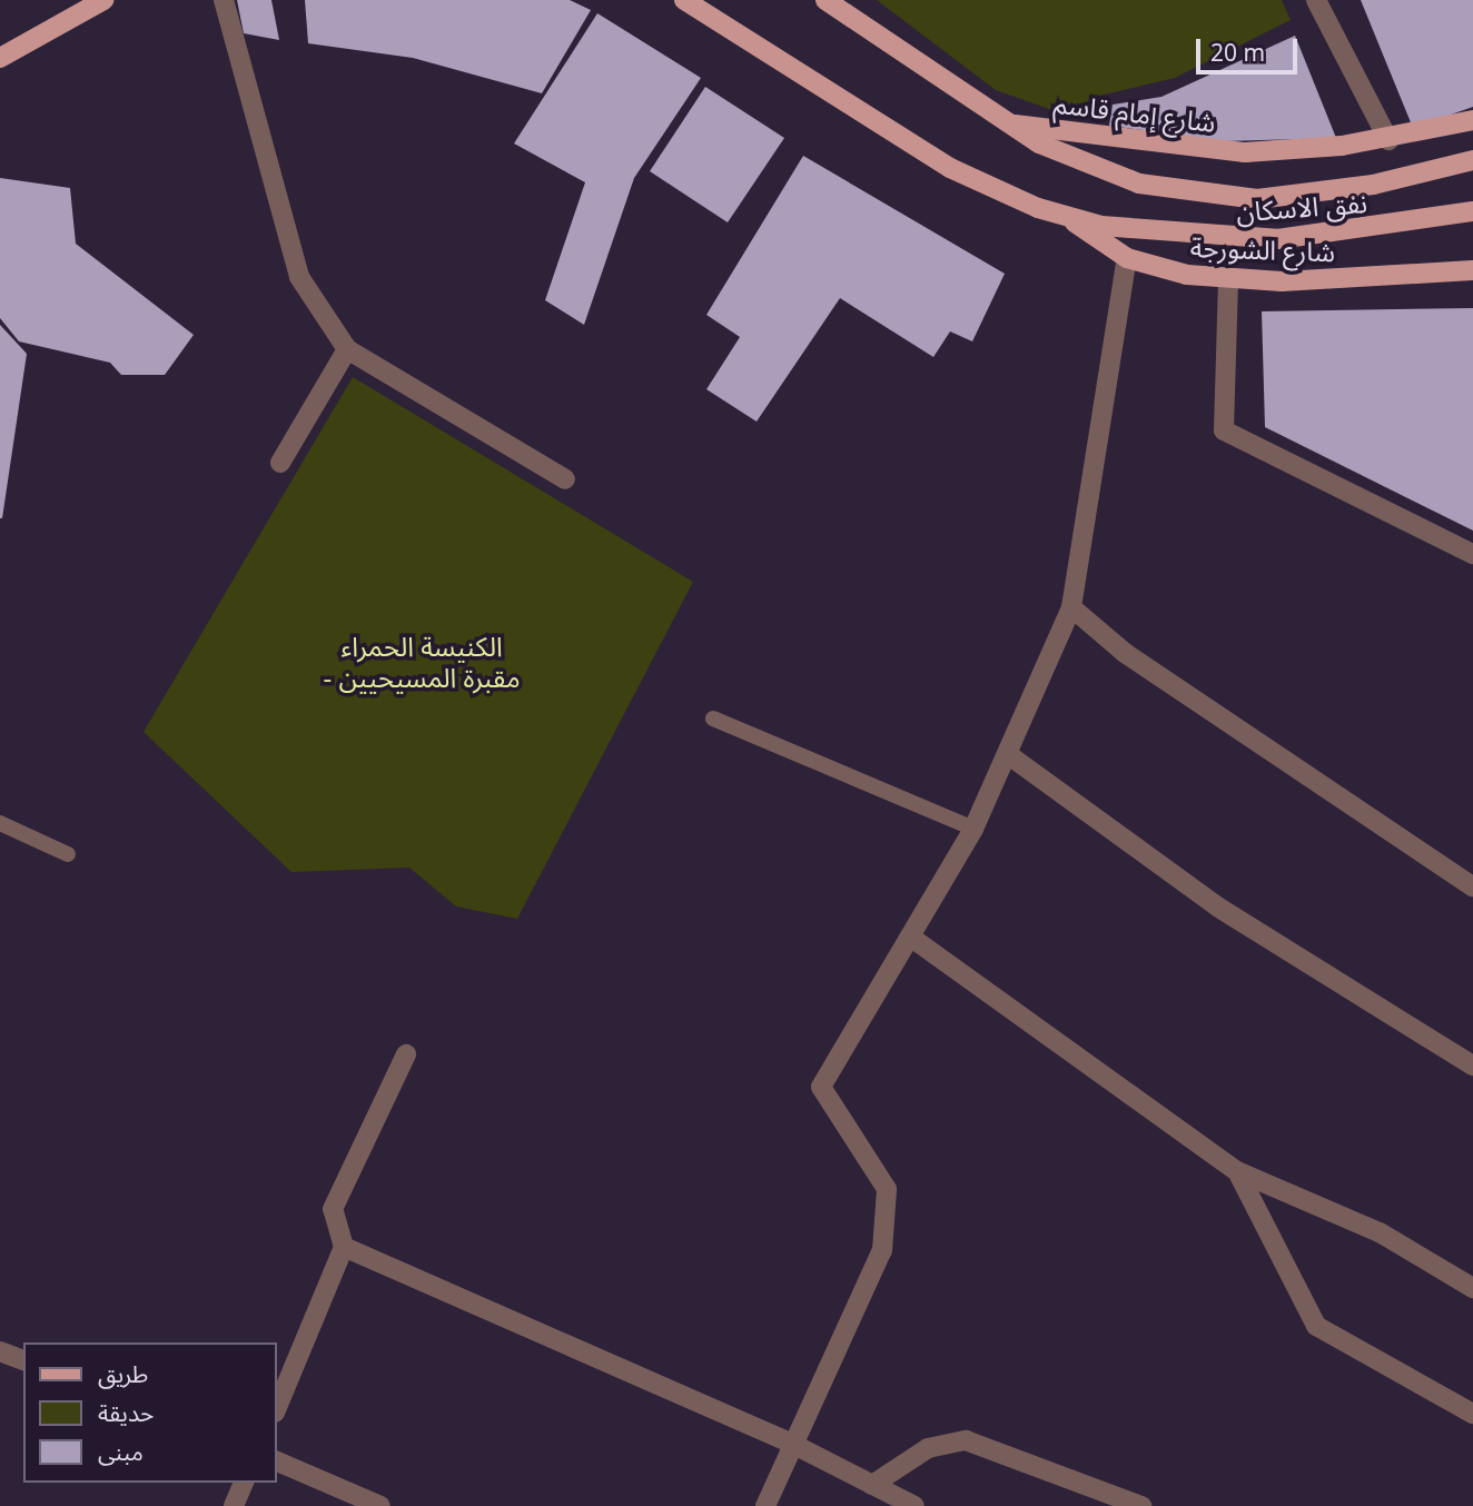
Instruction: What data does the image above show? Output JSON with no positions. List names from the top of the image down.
{
  "streets": {
    "main road": ["شارع إمام قاسم", "نفق الاسكان", "شارع الشورجة"]
  },
  "crossings": [
    ["نفق الاسكان", "شارع الشورجة"]
  ],
  "parks": ["الكنيسة الحمراء - مقبرة المسيحيين"],
  "legend": ["طريق", "حديقة", "مبنى"],
  "scale_bar": "20 m"
}
